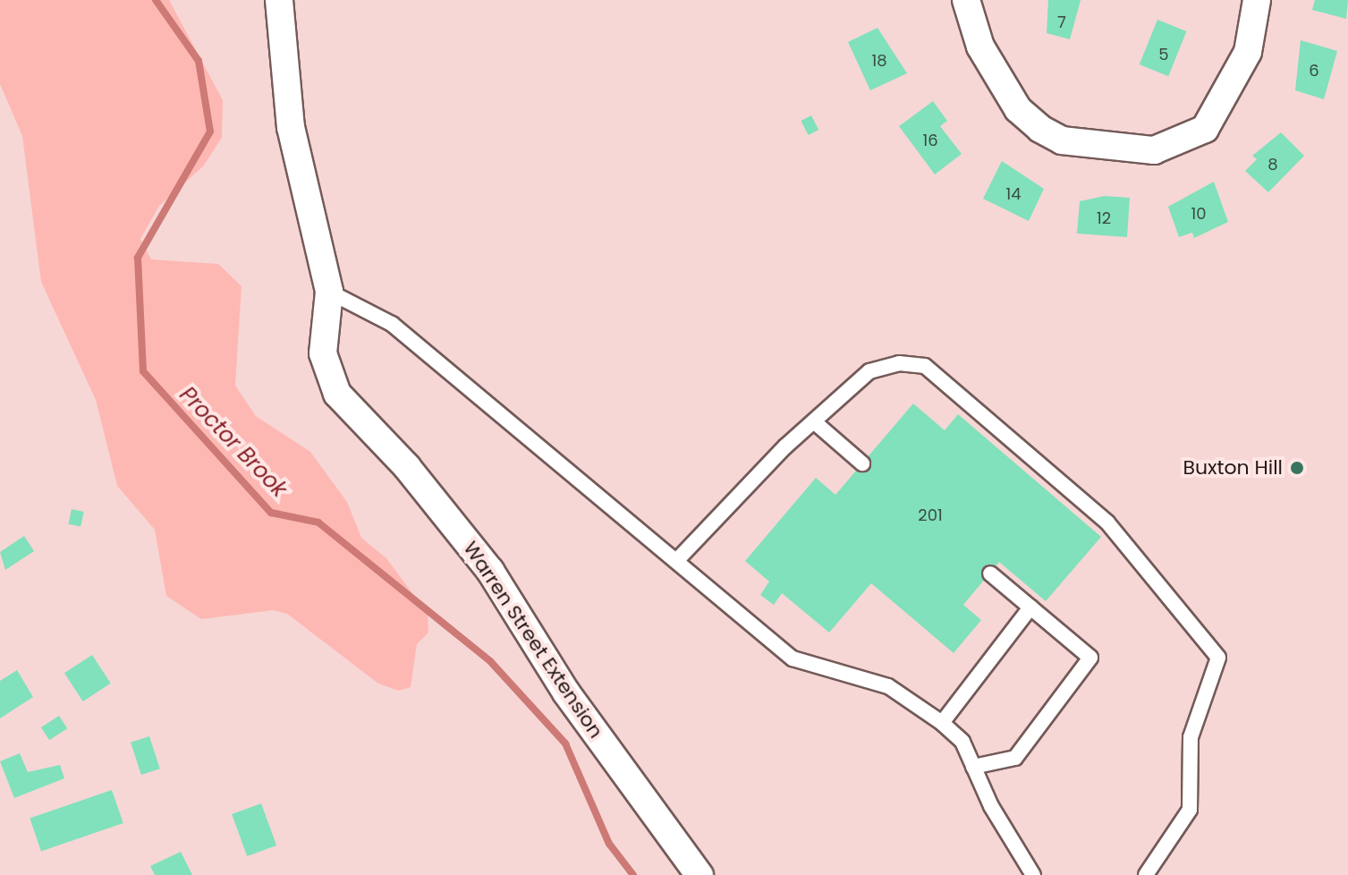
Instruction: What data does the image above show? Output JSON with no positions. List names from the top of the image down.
{
  "streets": {
    "street": ["Warren Street Extension"]
  },
  "water": ["Proctor Brook"],
  "places": ["Buxton Hill"],
  "house_numbers": [
    "7",
    "5",
    "18",
    "6",
    "16",
    "8",
    "14",
    "10",
    "12",
    "201"
  ]
}
